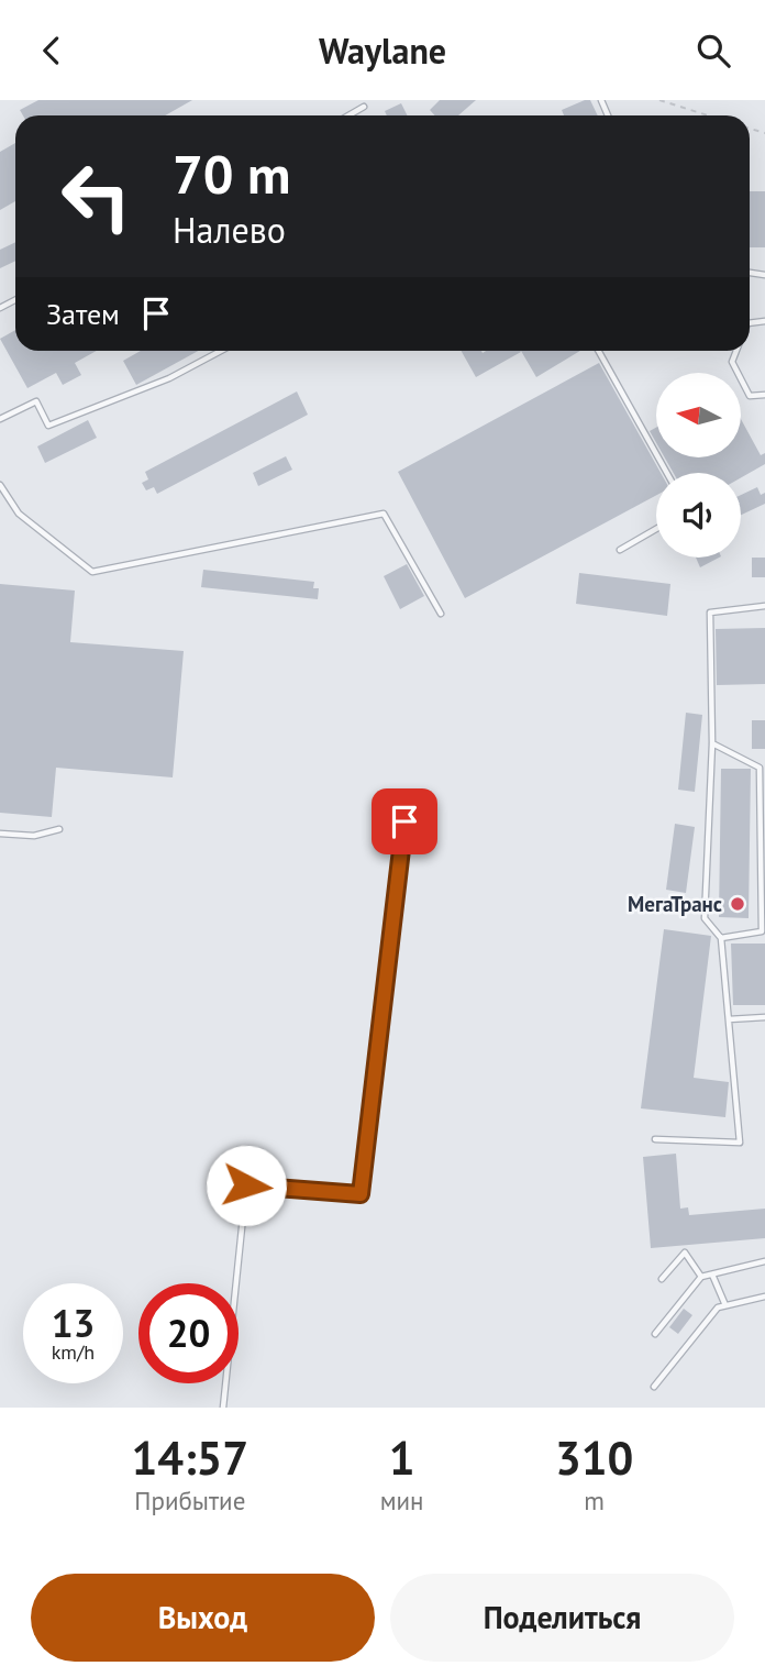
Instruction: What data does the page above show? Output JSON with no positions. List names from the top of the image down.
{
  "places": ["МегаТранс"],
  "north": "left",
  "page": {
    "header": "Waylane",
    "turn": ["70 m", "Налево"],
    "then": "Затем",
    "speed": "13 km/h",
    "limit": "20",
    "eta": [
      "14:57",
      "Прибытие",
      "1",
      "мин",
      "310",
      "m"
    ],
    "buttons": ["Выход", "Поделиться"]
  }
}
